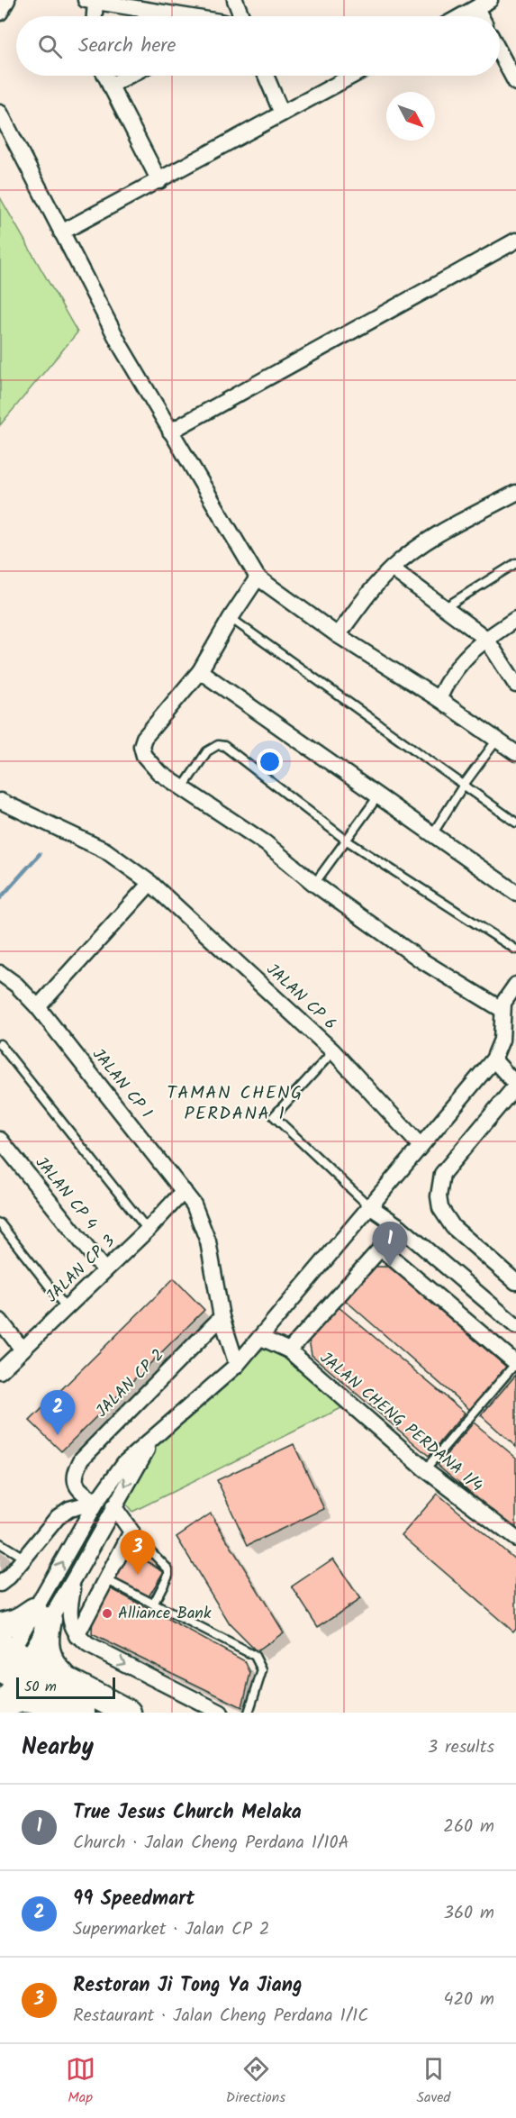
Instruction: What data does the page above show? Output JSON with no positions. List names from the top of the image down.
{
  "streets": {
    "street": [
      "JALAN CP 6",
      "JALAN CP 1",
      "JALAN CP 4",
      "JALAN CP 3",
      "JALAN CP 2",
      "JALAN CHENG PERDANA 1/4"
    ]
  },
  "crossings": [
    ["JALAN CP 1", "JALAN CP 3"],
    ["JALAN CP 1", "JALAN CP 2"],
    ["JALAN CP 4", "JALAN CP 3"]
  ],
  "districts": ["TAMAN CHENG PERDANA 1"],
  "places": ["Alliance Bank"],
  "scale_bar": "50 m",
  "north": "bottom right",
  "page": {
    "search": "Search here",
    "pins": ["1", "2", "3"],
    "scale": "50 m",
    "heading": ["Nearby", "3 results"],
    "list": [
      {
        "mark": "1",
        "name": "True Jesus Church Melaka",
        "note": "Church · Jalan Cheng Perdana 1/10A",
        "value": "260 m"
      },
      {
        "mark": "2",
        "name": "99 Speedmart",
        "note": "Supermarket · Jalan CP 2",
        "value": "360 m"
      },
      {
        "mark": "3",
        "name": "Restoran Ji Tong Ya Jiang",
        "note": "Restaurant · Jalan Cheng Perdana 1/1C",
        "value": "420 m"
      }
    ],
    "nav": ["Map", "Directions", "Saved"]
  }
}
